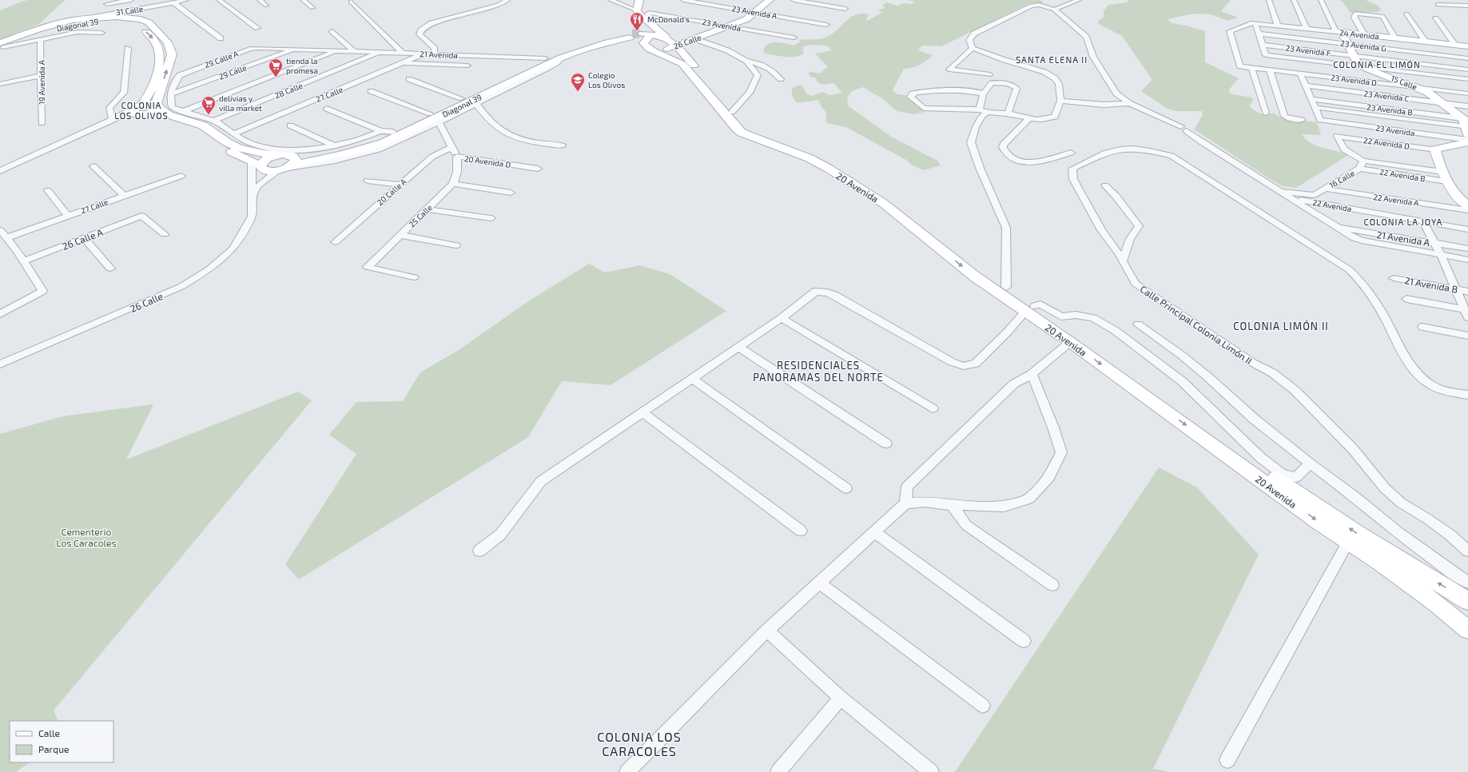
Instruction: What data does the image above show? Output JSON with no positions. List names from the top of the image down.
{
  "streets": {
    "street": [
      "31 Calle",
      "23 Avenida A",
      "Diagonal 39",
      "23 Avenida",
      "24 Avenida",
      "26 Calle",
      "23 Avenida G",
      "23 Avenida F",
      "21 Avenida",
      "29 Calle A",
      "29 Calle",
      "23 Avenida D",
      "19 Avenida A",
      "15 Calle",
      "28 Calle",
      "27 Calle",
      "23 Avenida C",
      "23 Avenida B",
      "22 Avenida D",
      "20 Avenida D",
      "22 Avenida B",
      "16 Calle",
      "20 Avenida",
      "20 Calle A",
      "22 Avenida A",
      "22 Avenida",
      "25 Calle",
      "21 Avenida A",
      "26 Calle A",
      "21 Avenida B",
      "Calle Principal Colonia Limón II"
    ]
  },
  "crossings": [
    ["23 Avenida A", "26 Calle"],
    ["Diagonal 39", "23 Avenida"],
    ["Diagonal 39", "21 Avenida"],
    ["Diagonal 39", "20 Avenida"],
    ["23 Avenida", "26 Calle"],
    ["23 Avenida", "20 Avenida"],
    ["24 Avenida", "23 Avenida D"],
    ["24 Avenida", "15 Calle"],
    ["26 Calle", "20 Avenida"],
    ["23 Avenida G", "15 Calle"],
    ["23 Avenida F", "15 Calle"],
    ["21 Avenida", "29 Calle A"],
    ["21 Avenida", "29 Calle"],
    ["21 Avenida", "28 Calle"],
    ["21 Avenida", "27 Calle"],
    ["29 Calle A", "29 Calle"],
    ["23 Avenida D", "15 Calle"],
    ["15 Calle", "23 Avenida C"],
    ["15 Calle", "23 Avenida B"],
    ["22 Avenida D", "16 Calle"],
    ["20 Avenida D", "20 Calle A"],
    ["22 Avenida B", "16 Calle"],
    ["16 Calle", "22 Avenida A"]
  ],
  "districts": [
    "SANTA ELENA II",
    "COLONIA EL LIMÓN",
    "COLONIA LOS OLIVOS",
    "COLONIA LA JOYA",
    "COLONIA LIMÓN II",
    "RESIDENCIALES PANORAMAS DEL NORTE",
    "COLONIA LOS CARACOLES"
  ],
  "parks": ["Cementerio Los Caracoles"],
  "places": {
    "restaurant": ["McDonald's"],
    "supermarket": ["tienda la promesa", "delivias y villa market"],
    "school or university": ["Colegio Los Olivos"]
  },
  "legend": ["Calle", "Parque"]
}
